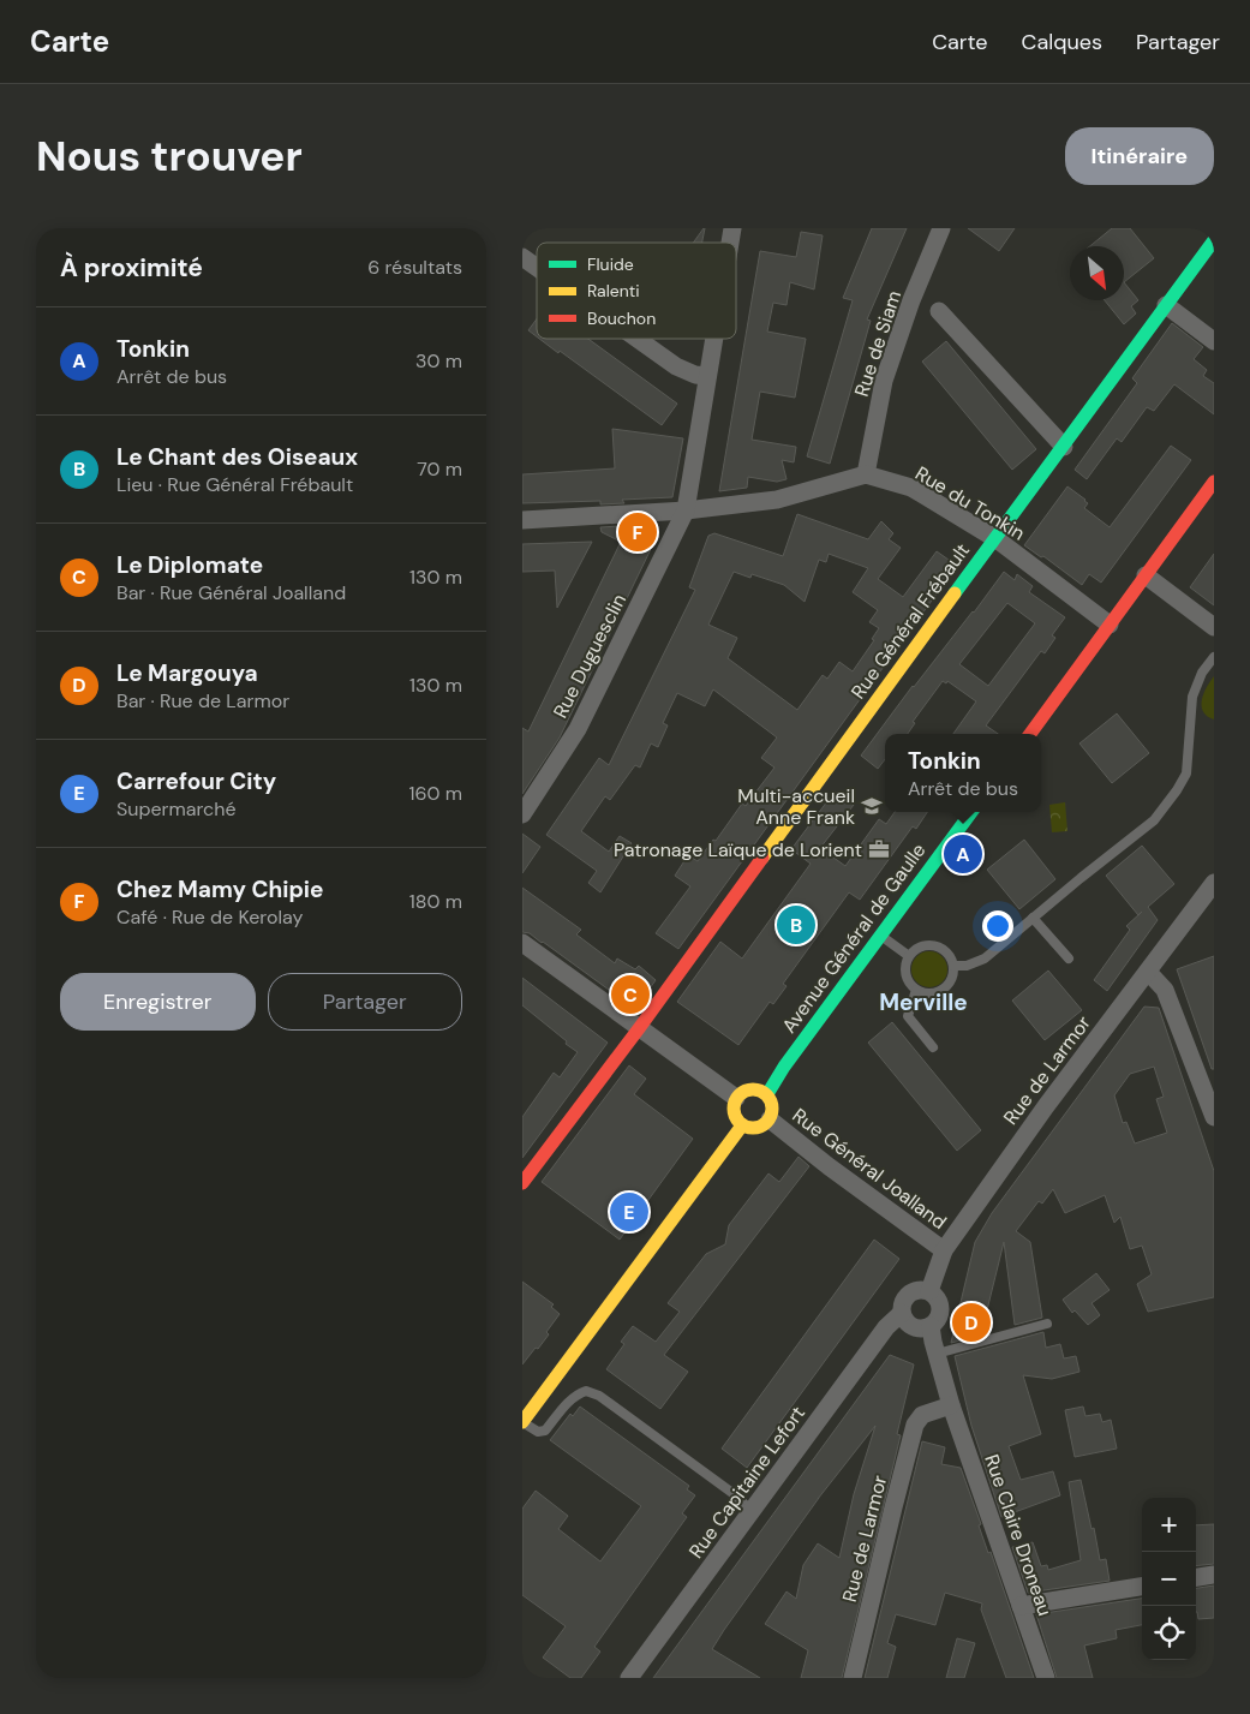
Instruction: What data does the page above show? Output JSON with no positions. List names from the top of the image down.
{
  "streets": {
    "main road": ["Rue Général Frébault", "Avenue Général de Gaulle"],
    "street": [
      "Rue de Siam",
      "Rue du Tonkin",
      "Rue Duguesclin",
      "Rue de Larmor",
      "Rue Général Joalland",
      "Rue Capitaine Lefort",
      "Rue Claire Droneau"
    ]
  },
  "crossings": [
    ["Rue de Siam", "Rue du Tonkin"],
    ["Rue du Tonkin", "Rue Général Frébault"],
    ["Avenue Général de Gaulle", "Rue Général Joalland"],
    ["Rue de Larmor", "Rue Général Joalland"],
    ["Rue de Larmor", "Rue Capitaine Lefort"],
    ["Rue de Larmor", "Rue Claire Droneau"]
  ],
  "districts": ["Merville"],
  "places": {
    "school or university": ["Multi-accueil Anne Frank"],
    "office": ["Patronage Laïque de Lorient"]
  },
  "legend": ["Fluide", "Ralenti", "Bouchon"],
  "north": "bottom right",
  "page": {
    "header": "Carte",
    "nav": ["Carte", "Calques", "Partager"],
    "buttons": [
      "Itinéraire",
      ["Enregistrer", "Partager"]
    ],
    "title": "Nous trouver",
    "heading": ["À proximité", "6 résultats"],
    "list": [
      {
        "mark": "A",
        "name": "Tonkin",
        "note": "Arrêt de bus",
        "value": "30 m"
      },
      {
        "mark": "B",
        "name": "Le Chant des Oiseaux",
        "note": "Lieu · Rue Général Frébault",
        "value": "70 m"
      },
      {
        "mark": "C",
        "name": "Le Diplomate",
        "note": "Bar · Rue Général Joalland",
        "value": "130 m"
      },
      {
        "mark": "D",
        "name": "Le Margouya",
        "note": "Bar · Rue de Larmor",
        "value": "130 m"
      },
      {
        "mark": "E",
        "name": "Carrefour City",
        "note": "Supermarché",
        "value": "160 m"
      },
      {
        "mark": "F",
        "name": "Chez Mamy Chipie",
        "note": "Café · Rue de Kerolay",
        "value": "180 m"
      }
    ],
    "pins": [
      "F",
      "A",
      "B",
      "C",
      "E",
      "D"
    ],
    "popup": ["Tonkin", "Arrêt de bus"],
    "map_buttons": ["+", "−"]
  }
}
